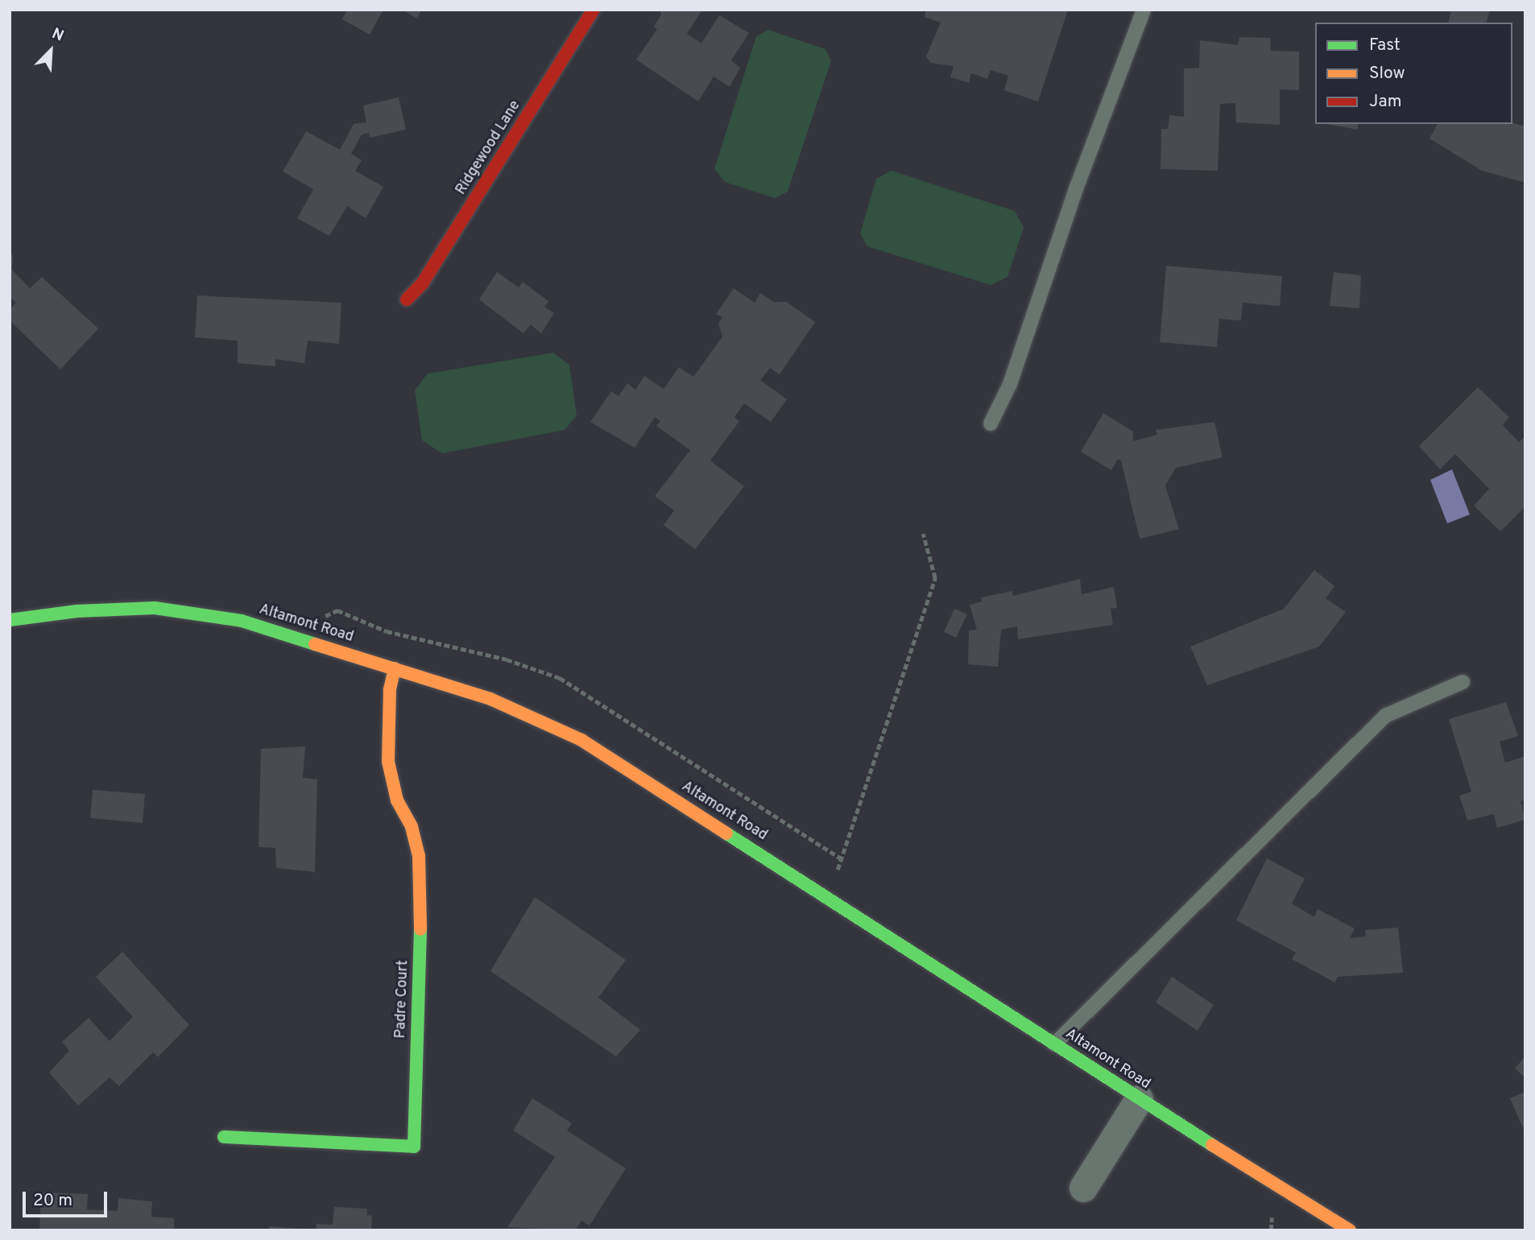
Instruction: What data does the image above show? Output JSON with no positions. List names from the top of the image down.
{
  "streets": {
    "street": ["Ridgewood Lane", "Altamont Road", "Padre Court"]
  },
  "crossings": [
    ["Altamont Road", "Padre Court"]
  ],
  "legend": ["Fast", "Slow", "Jam"],
  "scale_bar": "20 m",
  "north": "top right"
}
